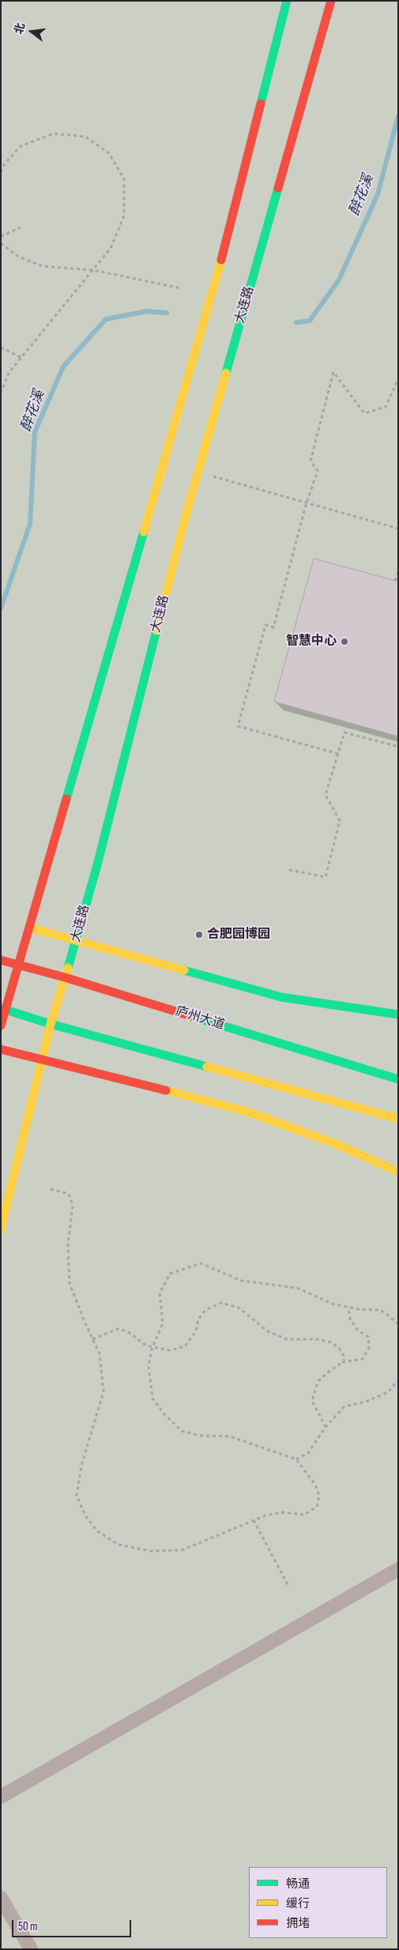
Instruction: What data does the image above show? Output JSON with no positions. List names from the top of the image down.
{
  "streets": {
    "main road": ["大连路", "庐州大道"]
  },
  "crossings": [
    ["大连路", "庐州大道"]
  ],
  "water": ["醉花溪"],
  "places": ["智慧中心", "合肥园博园"],
  "legend": ["畅通", "缓行", "拥堵"],
  "scale_bar": "50 m",
  "north": "left"
}
